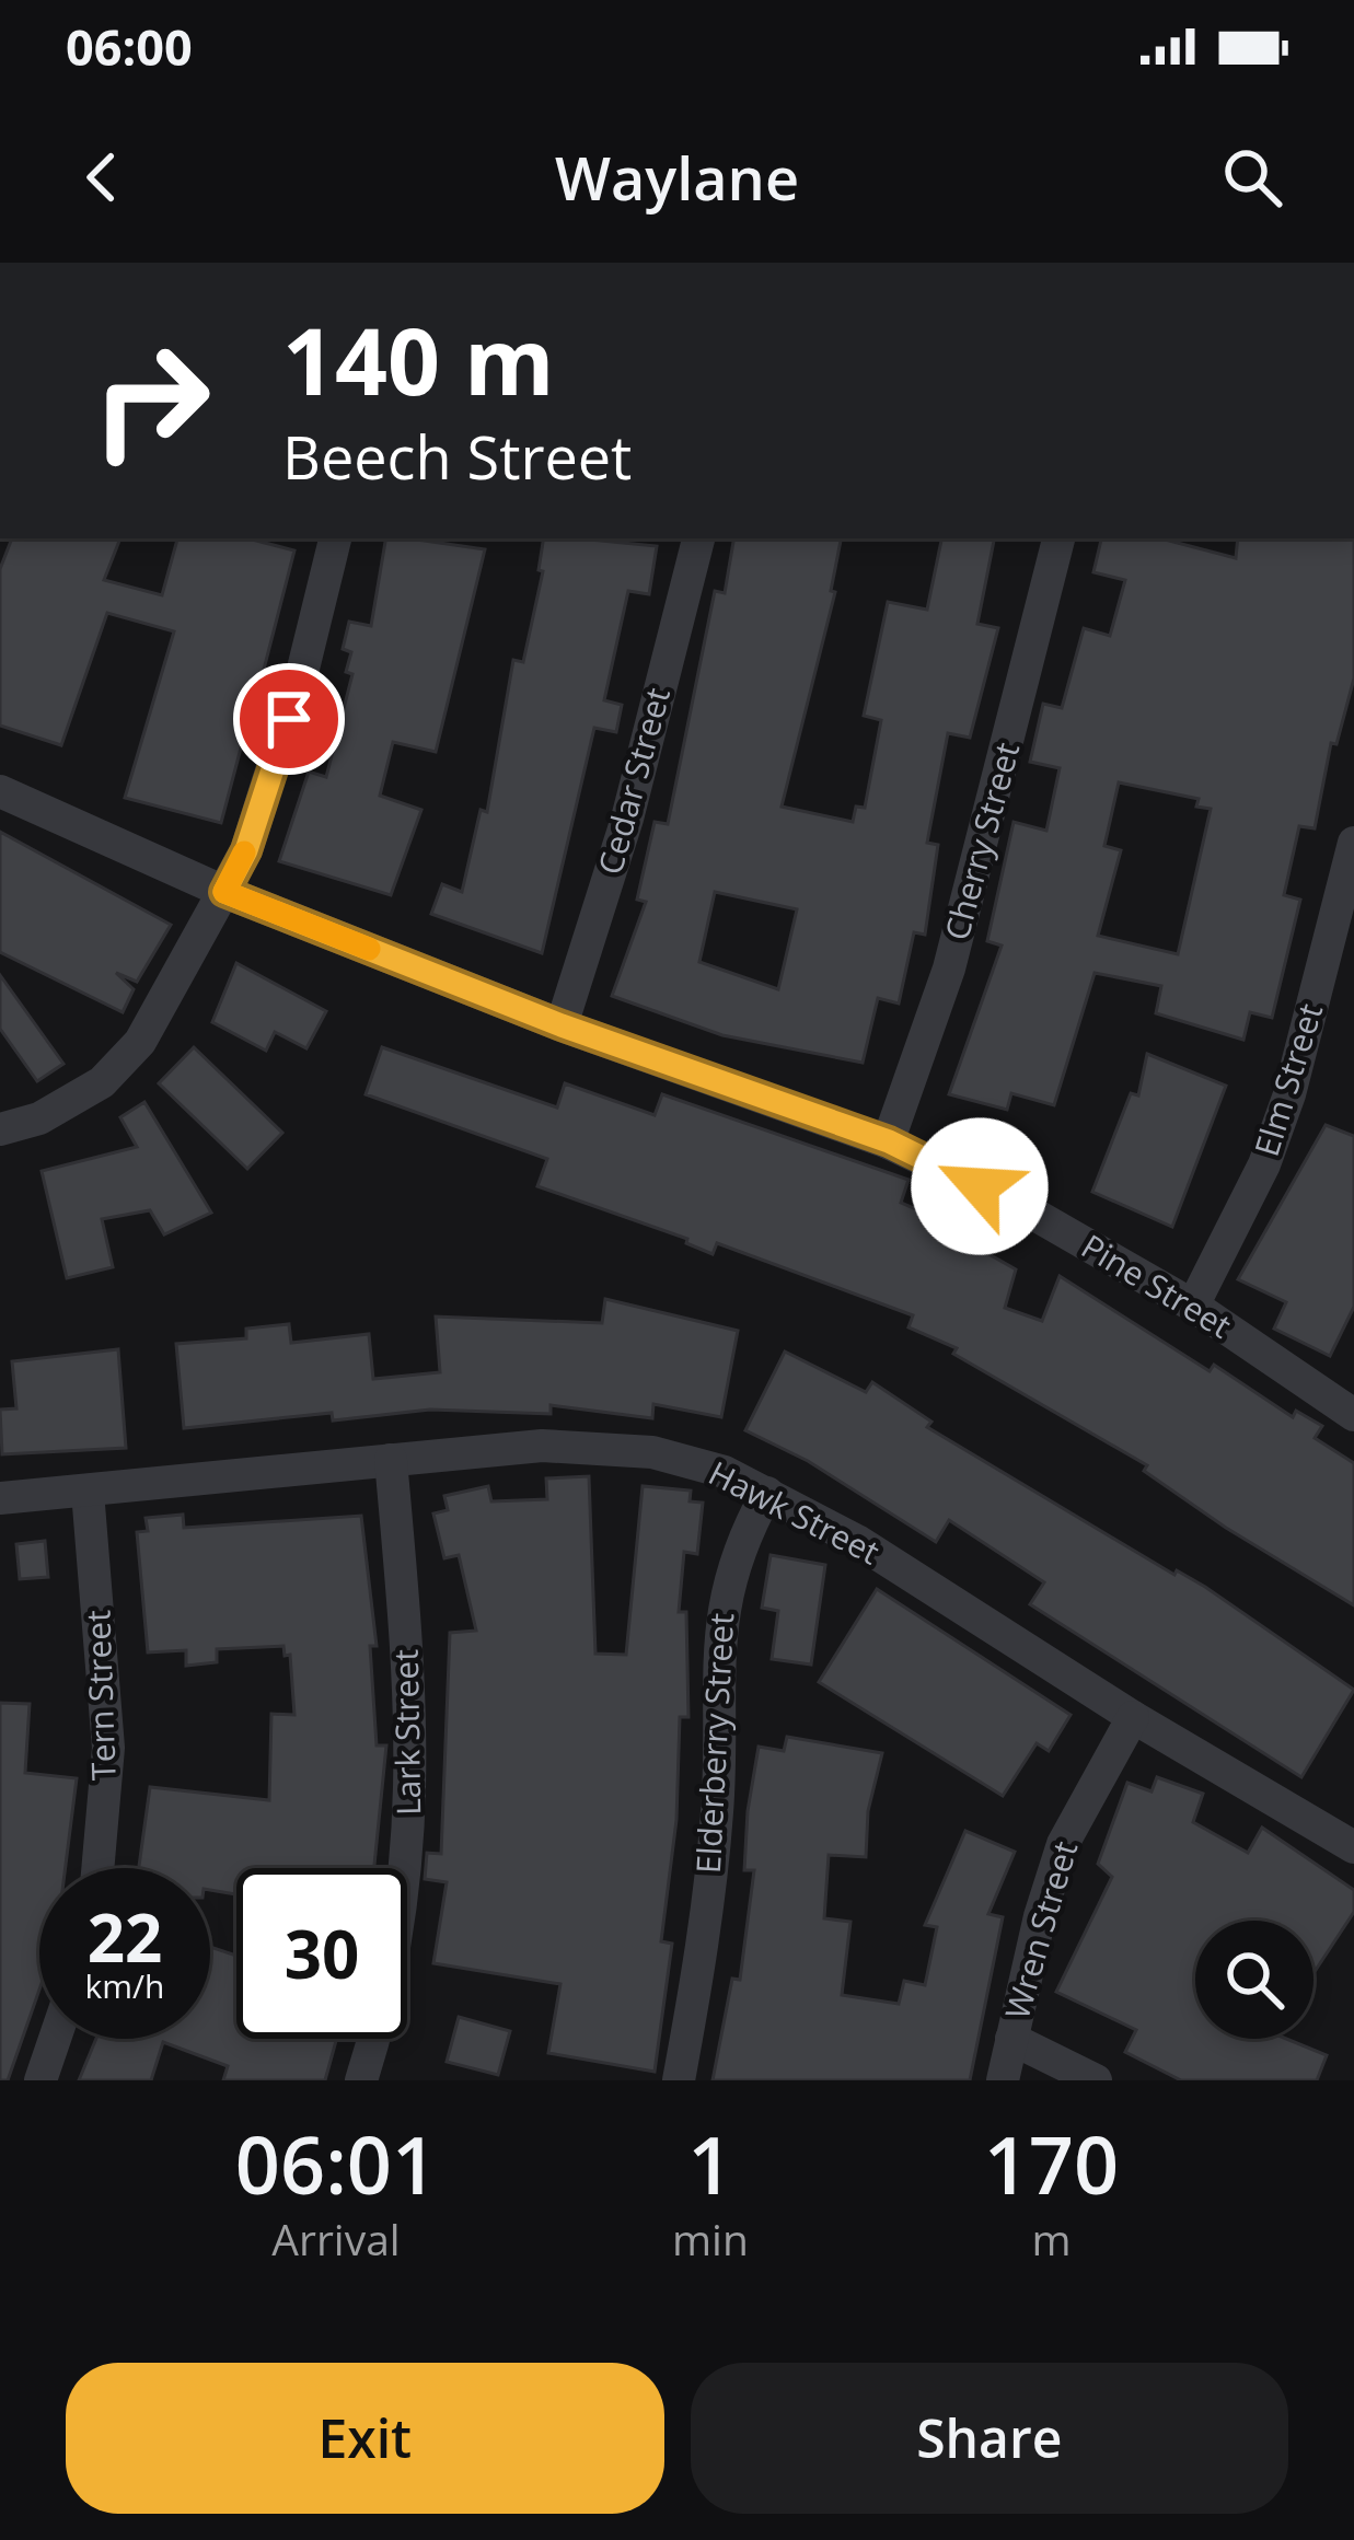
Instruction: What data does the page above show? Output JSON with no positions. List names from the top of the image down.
{
  "streets": {
    "street": [
      "Cedar Street",
      "Cherry Street",
      "Elm Street",
      "Pine Street",
      "Hawk Street",
      "Tern Street",
      "Lark Street",
      "Elderberry Street",
      "Wren Street"
    ]
  },
  "crossings": [
    ["Cedar Street", "Pine Street"],
    ["Cherry Street", "Pine Street"],
    ["Elm Street", "Pine Street"],
    ["Hawk Street", "Tern Street"],
    ["Hawk Street", "Lark Street"],
    ["Hawk Street", "Elderberry Street"],
    ["Hawk Street", "Wren Street"]
  ],
  "page": {
    "status": "06:00",
    "header": "Waylane",
    "turn": ["140 m", "Beech Street"],
    "speed": "22 km/h",
    "limit": "30",
    "eta": [
      "06:01",
      "Arrival",
      "1",
      "min",
      "170",
      "m"
    ],
    "buttons": ["Exit", "Share"]
  }
}
